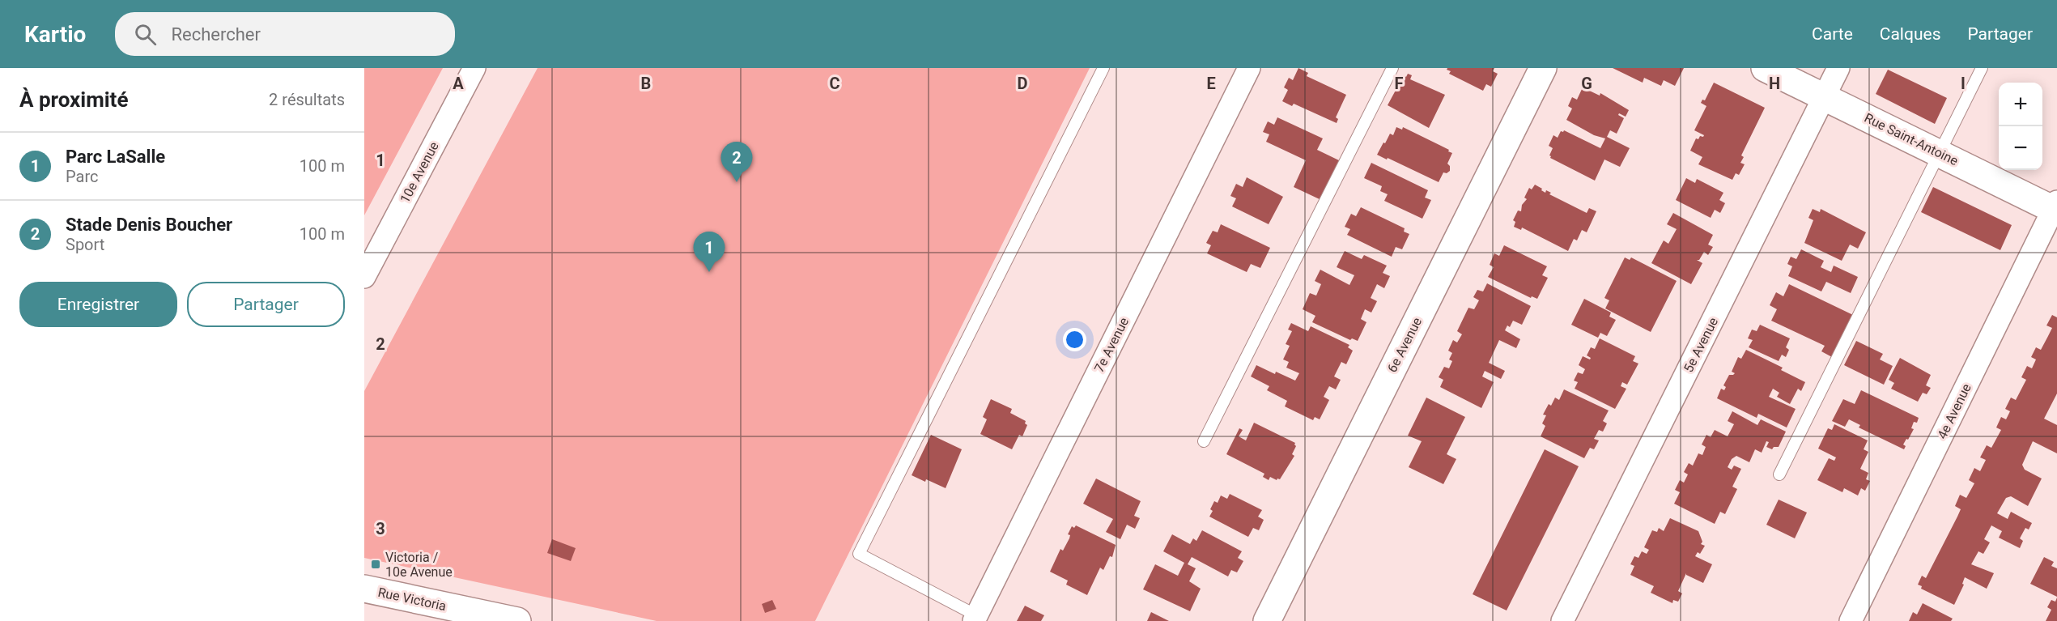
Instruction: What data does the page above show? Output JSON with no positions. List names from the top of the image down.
{
  "streets": {
    "street": [
      "Rue Saint-Antoine",
      "10e Avenue",
      "7e Avenue",
      "6e Avenue",
      "5e Avenue",
      "4e Avenue",
      "Rue Victoria"
    ]
  },
  "crossings": [
    ["Rue Saint-Antoine", "5e Avenue"],
    ["Rue Saint-Antoine", "4e Avenue"]
  ],
  "places": {
    "transit": ["Victoria / 10e Avenue"]
  },
  "page": {
    "header": "Kartio",
    "search": "Rechercher",
    "nav": ["Carte", "Calques", "Partager"],
    "heading": ["À proximité", "2 résultats"],
    "map_buttons": ["+", "−"],
    "list": [
      {
        "mark": "1",
        "name": "Parc LaSalle",
        "note": "Parc",
        "value": "100 m"
      },
      {
        "mark": "2",
        "name": "Stade Denis Boucher",
        "note": "Sport",
        "value": "100 m"
      }
    ],
    "pins": ["2", "1"],
    "buttons": ["Enregistrer", "Partager"]
  },
  "grid": {
    "columns": [
      "A",
      "B",
      "C",
      "D",
      "E",
      "F",
      "G",
      "H",
      "I"
    ],
    "rows": ["1", "2", "3"]
  }
}
